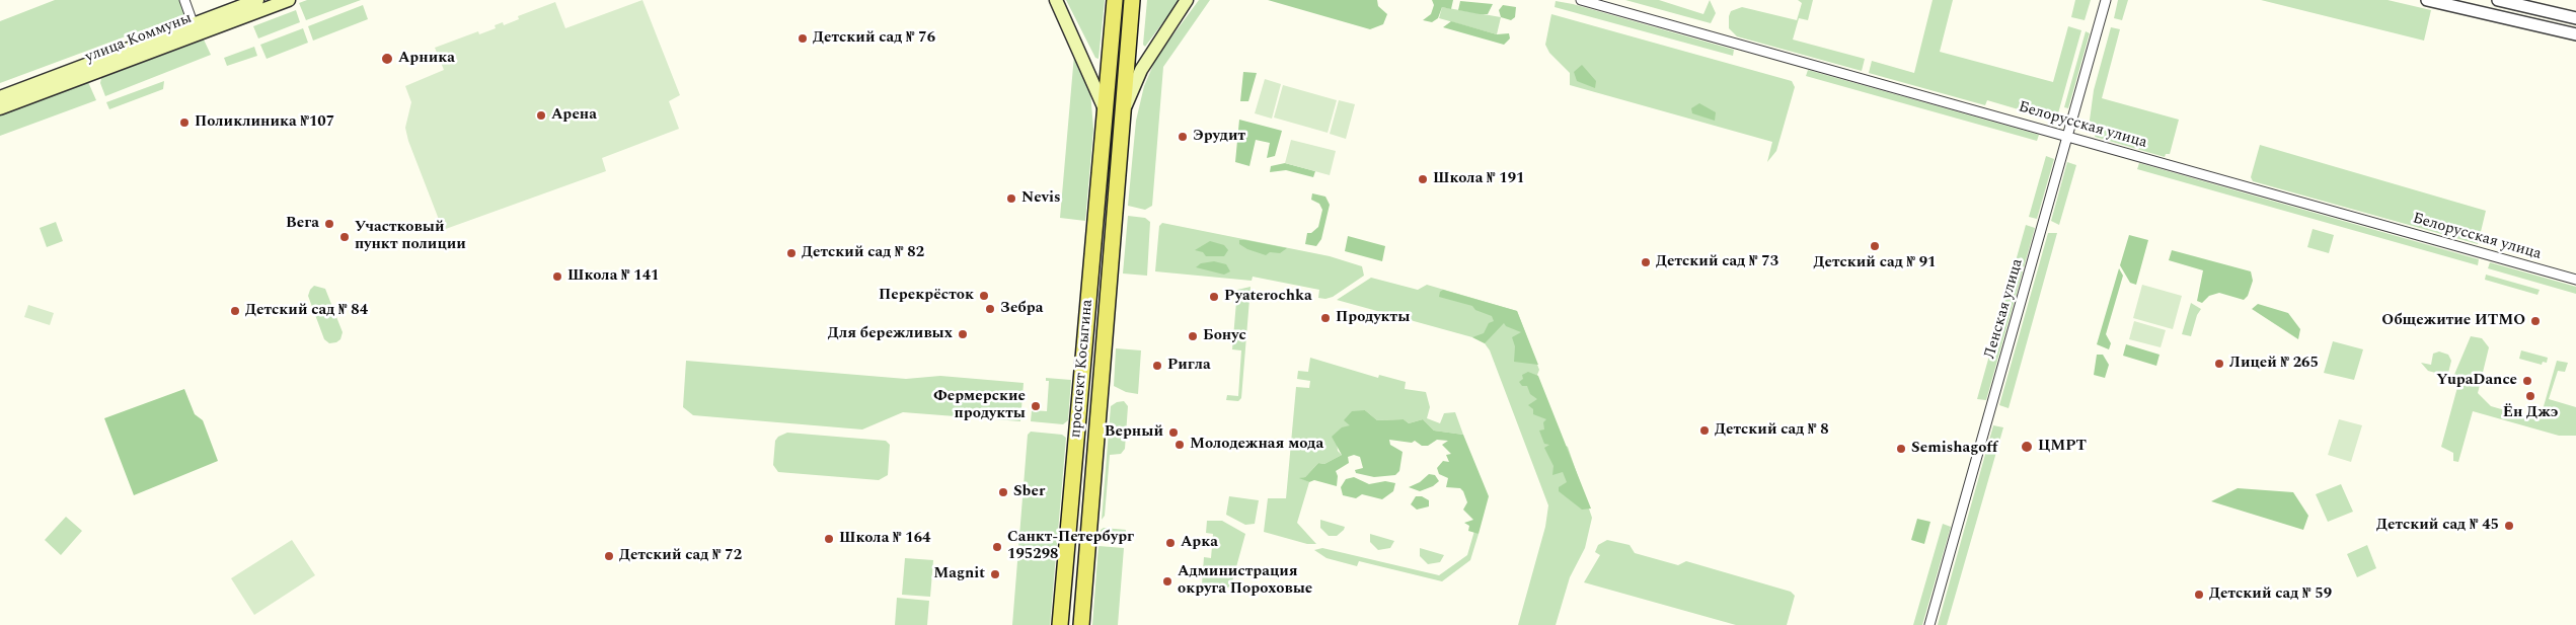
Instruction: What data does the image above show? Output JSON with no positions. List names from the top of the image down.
{
  "streets": {
    "main road": ["улица Коммуны", "проспект Косыгина"],
    "street": ["Белорусская улица", "Ленская улица"]
  },
  "crossings": [
    ["Белорусская улица", "Ленская улица"]
  ],
  "places": [
    "Детский сад № 76",
    "Арника",
    "Арена",
    "Поликлиника №107",
    "Эрудит",
    "Школа № 191",
    "Nevis",
    "Вега",
    "Участковый пункт полиции",
    "Детский сад № 91",
    "Детский сад № 82",
    "Детский сад № 73",
    "Школа № 141",
    "Перекрёсток",
    "Pyaterochka",
    "Зебра",
    "Детский сад № 84",
    "Продукты",
    "Общежитие ИТМО",
    "Для бережливых",
    "Бонус",
    "Лицей № 265",
    "Ригла",
    "YupaDance",
    "Ён Джэ",
    "Фермерские продукты",
    "Детский сад № 8",
    "Верный",
    "Молодежная мода",
    "ЦМРТ",
    "Semishagoff",
    "Sber",
    "Детский сад № 45",
    "Школа № 164",
    "Арка",
    "Санкт-Петербург 195298",
    "Детский сад № 72",
    "Magnit",
    "Администрация округа Пороховые",
    "Детский сад № 59"
  ]
}
